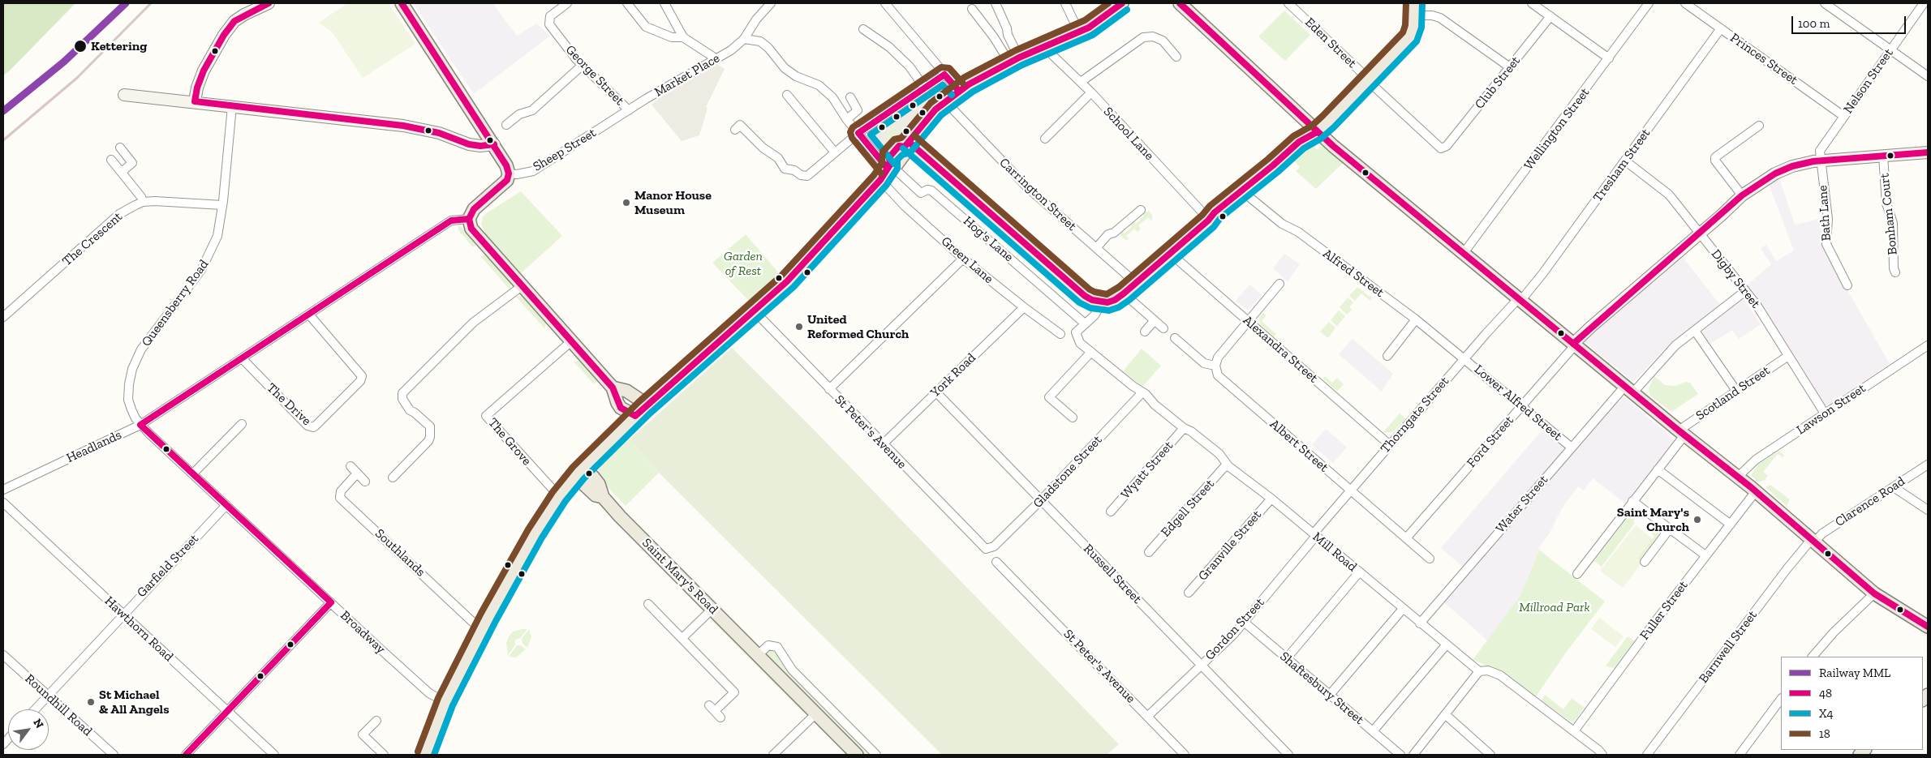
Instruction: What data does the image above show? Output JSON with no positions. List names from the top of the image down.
{
  "streets": {
    "main road": ["Saint Mary's Road"],
    "street": [
      "Eden Street",
      "Princes Street",
      "George Street",
      "Market Place",
      "Nelson Street",
      "Club Street",
      "Wellington Street",
      "School Lane",
      "Sheep Street",
      "Tresham Street",
      "Carrington Street",
      "Bath Lane",
      "Bonham Court",
      "The Crescent",
      "Hog's Lane",
      "Green Lane",
      "Alfred Street",
      "Digby Street",
      "Queensberry Road",
      "Alexandra Street",
      "York Road",
      "Scotland Street",
      "Lower Alfred Street",
      "The Drive",
      "Lawson Street",
      "Thorngate Street",
      "St Peter's Avenue",
      "The Grove",
      "Ford Street",
      "Albert Street",
      "Headlands",
      "Wyatt Street",
      "Gladstone Street",
      "Clarence Road",
      "Water Street",
      "Edgell Street",
      "Granville Street",
      "Mill Road",
      "Southlands",
      "Garfield Street",
      "Russell Street",
      "Fuller Street",
      "Hawthorn Road",
      "Gordon Street",
      "Broadway",
      "Barnwell Street",
      "Shaftesbury Street",
      "Roundhill Road"
    ]
  },
  "crossings": [
    ["Eden Street", "Club Street"],
    ["Princes Street", "Nelson Street"],
    ["Princes Street", "Tresham Street"],
    ["George Street", "Market Place"],
    ["George Street", "Sheep Street"],
    ["Market Place", "Sheep Street"],
    ["Nelson Street", "Bath Lane"],
    ["Tresham Street", "Digby Street"],
    ["Tresham Street", "Thorngate Street"],
    ["The Crescent", "Queensberry Road"],
    ["Hog's Lane", "Mill Road"],
    ["Green Lane", "York Road"],
    ["Alfred Street", "Lower Alfred Street"],
    ["Alfred Street", "Thorngate Street"],
    ["Digby Street", "Scotland Street"],
    ["Digby Street", "Lawson Street"],
    ["Digby Street", "Water Street"],
    ["Queensberry Road", "Headlands"],
    ["Queensberry Road", "Broadway"],
    ["Alexandra Street", "Thorngate Street"],
    ["York Road", "St Peter's Avenue"],
    ["York Road", "Russell Street"],
    ["Lower Alfred Street", "Thorngate Street"],
    ["Lower Alfred Street", "Ford Street"],
    ["Lower Alfred Street", "Water Street"],
    ["The Drive", "Headlands"],
    ["Thorngate Street", "Albert Street"],
    ["Thorngate Street", "Mill Road"],
    ["Thorngate Street", "Gordon Street"],
    ["St Peter's Avenue", "Gladstone Street"],
    ["St Peter's Avenue", "Gordon Street"],
    ["Ford Street", "Albert Street"],
    ["Headlands", "Broadway"],
    ["Wyatt Street", "Mill Road"],
    ["Gladstone Street", "Mill Road"],
    ["Gladstone Street", "Russell Street"],
    ["Clarence Road", "Barnwell Street"],
    ["Water Street", "Mill Road"],
    ["Edgell Street", "Mill Road"],
    ["Granville Street", "Mill Road"],
    ["Mill Road", "Fuller Street"],
    ["Mill Road", "Gordon Street"],
    ["Garfield Street", "Hawthorn Road"],
    ["Garfield Street", "Broadway"],
    ["Garfield Street", "Roundhill Road"],
    ["Russell Street", "Gordon Street"],
    ["Gordon Street", "Shaftesbury Street"]
  ],
  "parks": ["Garden of Rest", "Millroad Park"],
  "places": [
    "Kettering",
    "Manor House Museum",
    "United Reformed Church",
    "Saint Mary's Church",
    "St Michael & All Angels"
  ],
  "lines": [
    "rail line MML",
    "transit line 48",
    "transit line X4",
    "transit line 18"
  ],
  "legend": [
    "Railway MML",
    "48",
    "X4",
    "18"
  ],
  "scale_bar": "100 m",
  "north": "top right"
}
